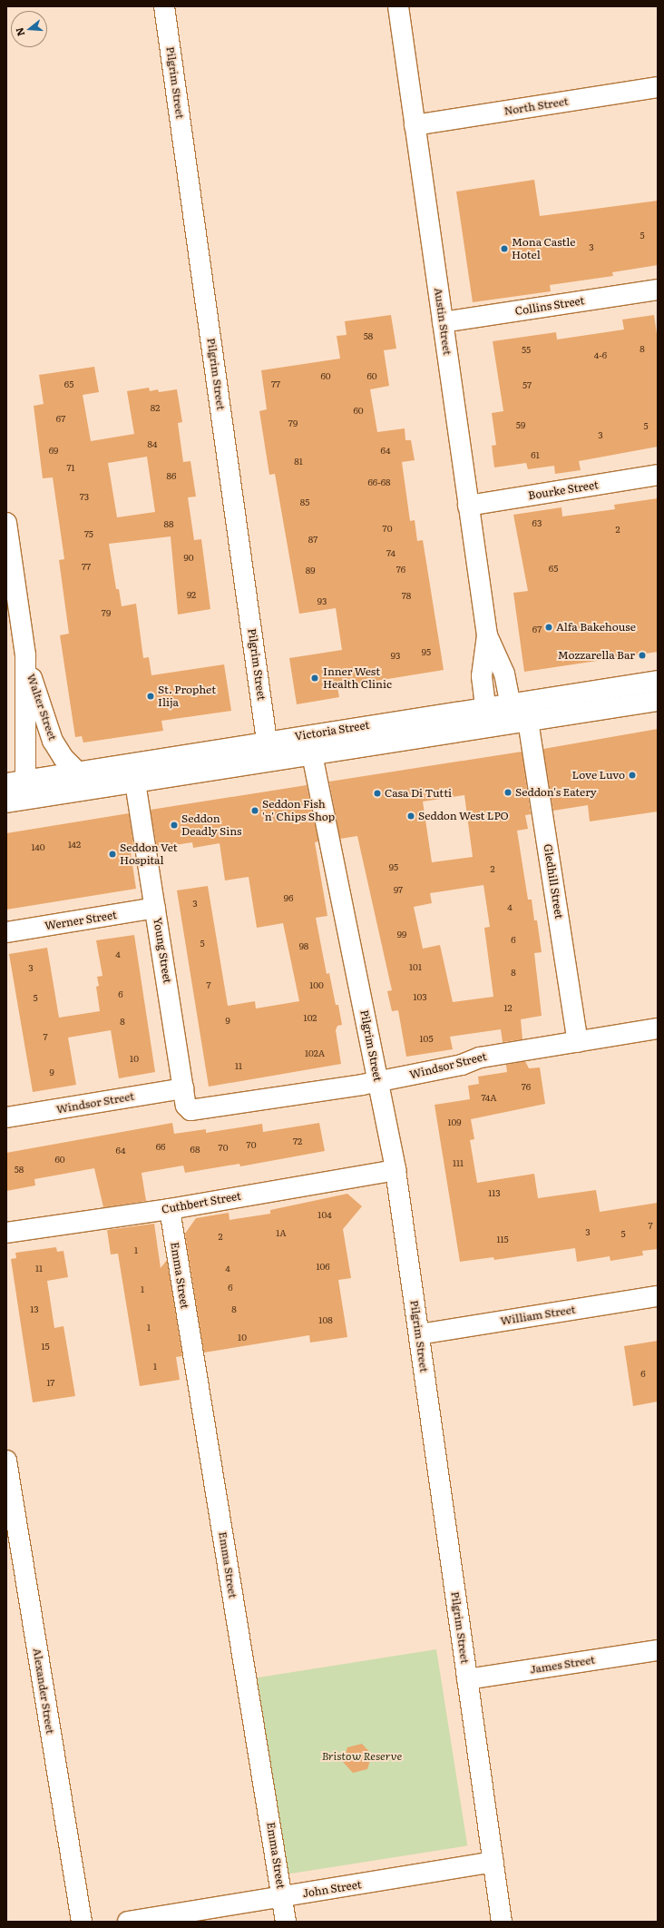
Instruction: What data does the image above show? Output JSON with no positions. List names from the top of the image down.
{
  "streets": {
    "street": [
      "Pilgrim Street",
      "North Street",
      "Collins Street",
      "Austin Street",
      "Bourke Street",
      "Walter Street",
      "Victoria Street",
      "Gledhill Street",
      "Werner Street",
      "Young Street",
      "Windsor Street",
      "Cuthbert Street",
      "Emma Street",
      "William Street",
      "James Street",
      "Alexander Street",
      "John Street"
    ]
  },
  "crossings": [
    ["Pilgrim Street", "Victoria Street"],
    ["Pilgrim Street", "Windsor Street"],
    ["Pilgrim Street", "Cuthbert Street"],
    ["Pilgrim Street", "William Street"],
    ["Pilgrim Street", "James Street"],
    ["Pilgrim Street", "John Street"],
    ["North Street", "Austin Street"],
    ["Collins Street", "Austin Street"],
    ["Austin Street", "Bourke Street"],
    ["Austin Street", "Victoria Street"],
    ["Austin Street", "Gledhill Street"],
    ["Walter Street", "Victoria Street"],
    ["Victoria Street", "Gledhill Street"],
    ["Victoria Street", "Young Street"],
    ["Gledhill Street", "Windsor Street"],
    ["Werner Street", "Young Street"],
    ["Young Street", "Windsor Street"],
    ["Cuthbert Street", "Emma Street"],
    ["Emma Street", "John Street"]
  ],
  "parks": ["Bristow Reserve"],
  "places": [
    "Mona Castle Hotel",
    "Alfa Bakehouse",
    "Mozzarella Bar",
    "Inner West Health Clinic",
    "St. Prophet Ilija",
    "Love Luvo",
    "Seddon's Eatery",
    "Casa Di Tutti",
    "Seddon Fish 'n' Chips Shop",
    "Seddon West LPO",
    "Seddon Deadly Sins",
    "Seddon Vet Hospital"
  ],
  "house_numbers": [
    "5",
    "3",
    "58",
    "8",
    "55",
    "4-6",
    "60",
    "60",
    "65",
    "77",
    "57",
    "82",
    "60",
    "67",
    "79",
    "59",
    "5",
    "3",
    "84",
    "69",
    "64",
    "61",
    "81",
    "71",
    "86",
    "66-68",
    "73",
    "85",
    "63",
    "88",
    "70",
    "2",
    "75",
    "87",
    "74",
    "90",
    "77",
    "65",
    "76",
    "89",
    "92",
    "78",
    "93",
    "79",
    "67",
    "95",
    "93",
    "142",
    "140",
    "95",
    "2",
    "97",
    "96",
    "3",
    "4",
    "99",
    "6",
    "5",
    "98",
    "4",
    "101",
    "3",
    "8",
    "7",
    "100",
    "6",
    "103",
    "5",
    "12",
    "102",
    "9",
    "8",
    "7",
    "105",
    "102A",
    "10",
    "11",
    "9",
    "76",
    "74A",
    "109",
    "72",
    "70",
    "66",
    "70",
    "68",
    "64",
    "60",
    "111",
    "58",
    "113",
    "104",
    "7",
    "3",
    "1A",
    "5",
    "2",
    "115",
    "1",
    "106",
    "11",
    "4",
    "6",
    "1",
    "13",
    "8",
    "108",
    "1",
    "10",
    "15",
    "1",
    "6",
    "17"
  ],
  "north": "left"
}
